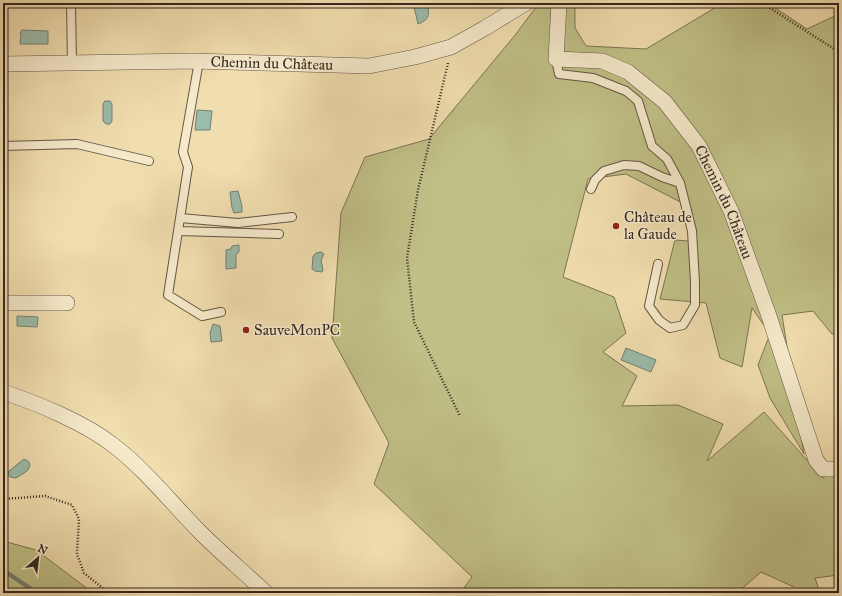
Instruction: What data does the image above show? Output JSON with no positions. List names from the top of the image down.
{
  "streets": {
    "street": ["Chemin du Château"]
  },
  "places": ["Château de la Gaude", "SauveMonPC"],
  "north": "top right"
}
